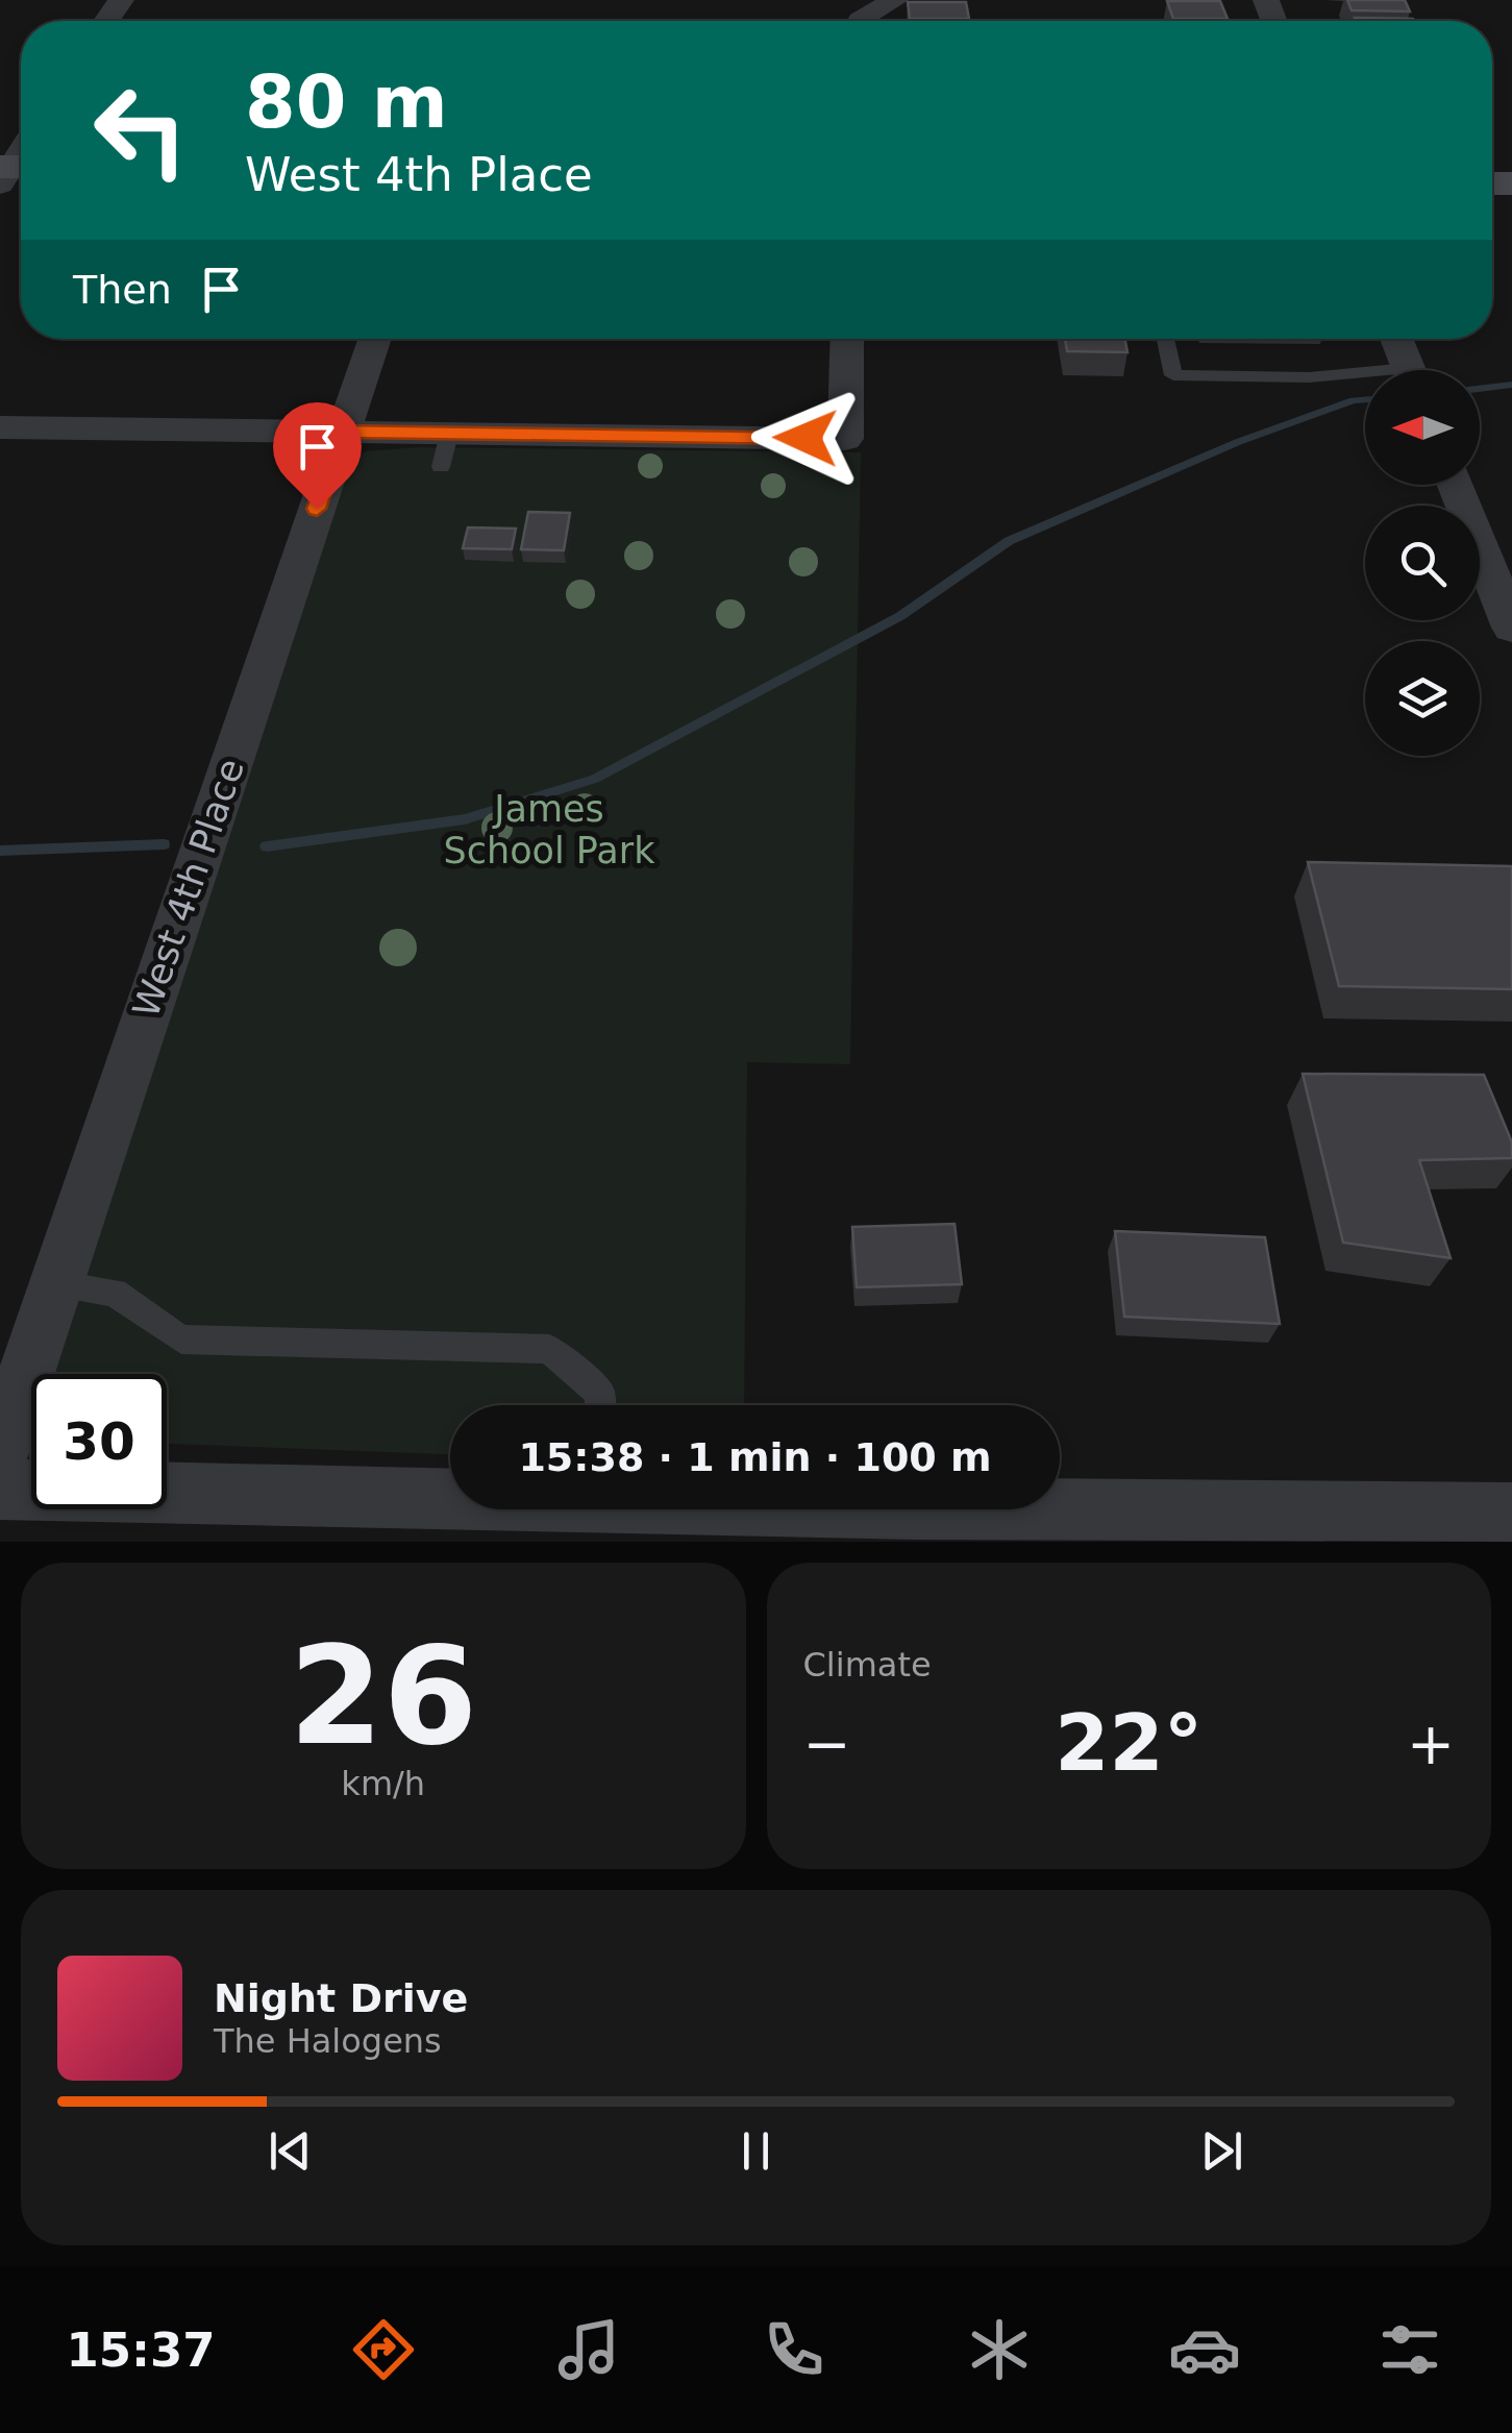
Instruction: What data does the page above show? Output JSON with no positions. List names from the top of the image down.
{
  "streets": {
    "street": ["West 4th Place"]
  },
  "parks": ["James School Park"],
  "north": "left",
  "page": {
    "turn": ["80 m", "West 4th Place"],
    "then": "Then",
    "limit": "30",
    "trip": "15:38 · 1 min · 100 m",
    "tile": [
      ["26", "km/h"],
      "Climate"
    ],
    "heat": ["−", "22°", "+"],
    "song": ["Night Drive", "The Halogens"],
    "tabs": "15:37"
  }
}
